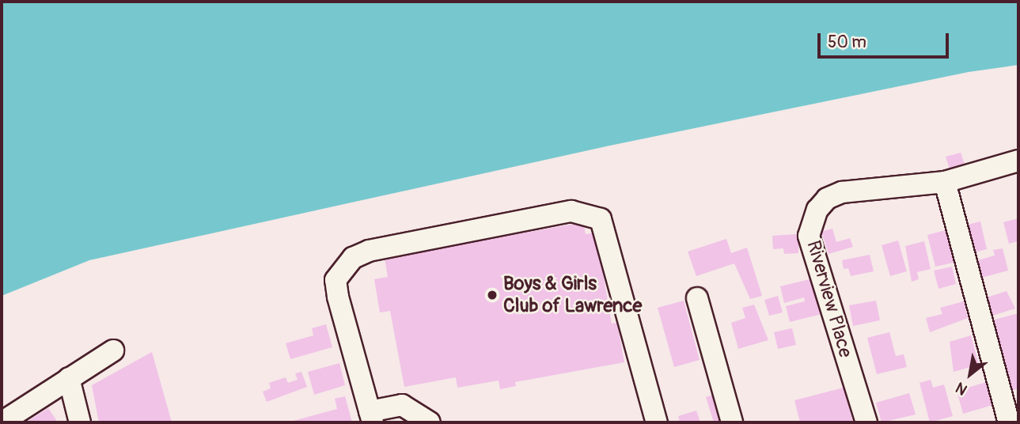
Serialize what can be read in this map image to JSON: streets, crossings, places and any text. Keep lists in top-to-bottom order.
{
  "streets": {
    "street": ["Riverview Place"]
  },
  "places": ["Boys & Girls Club of Lawrence"],
  "scale_bar": "50 m",
  "north": "bottom left"
}
